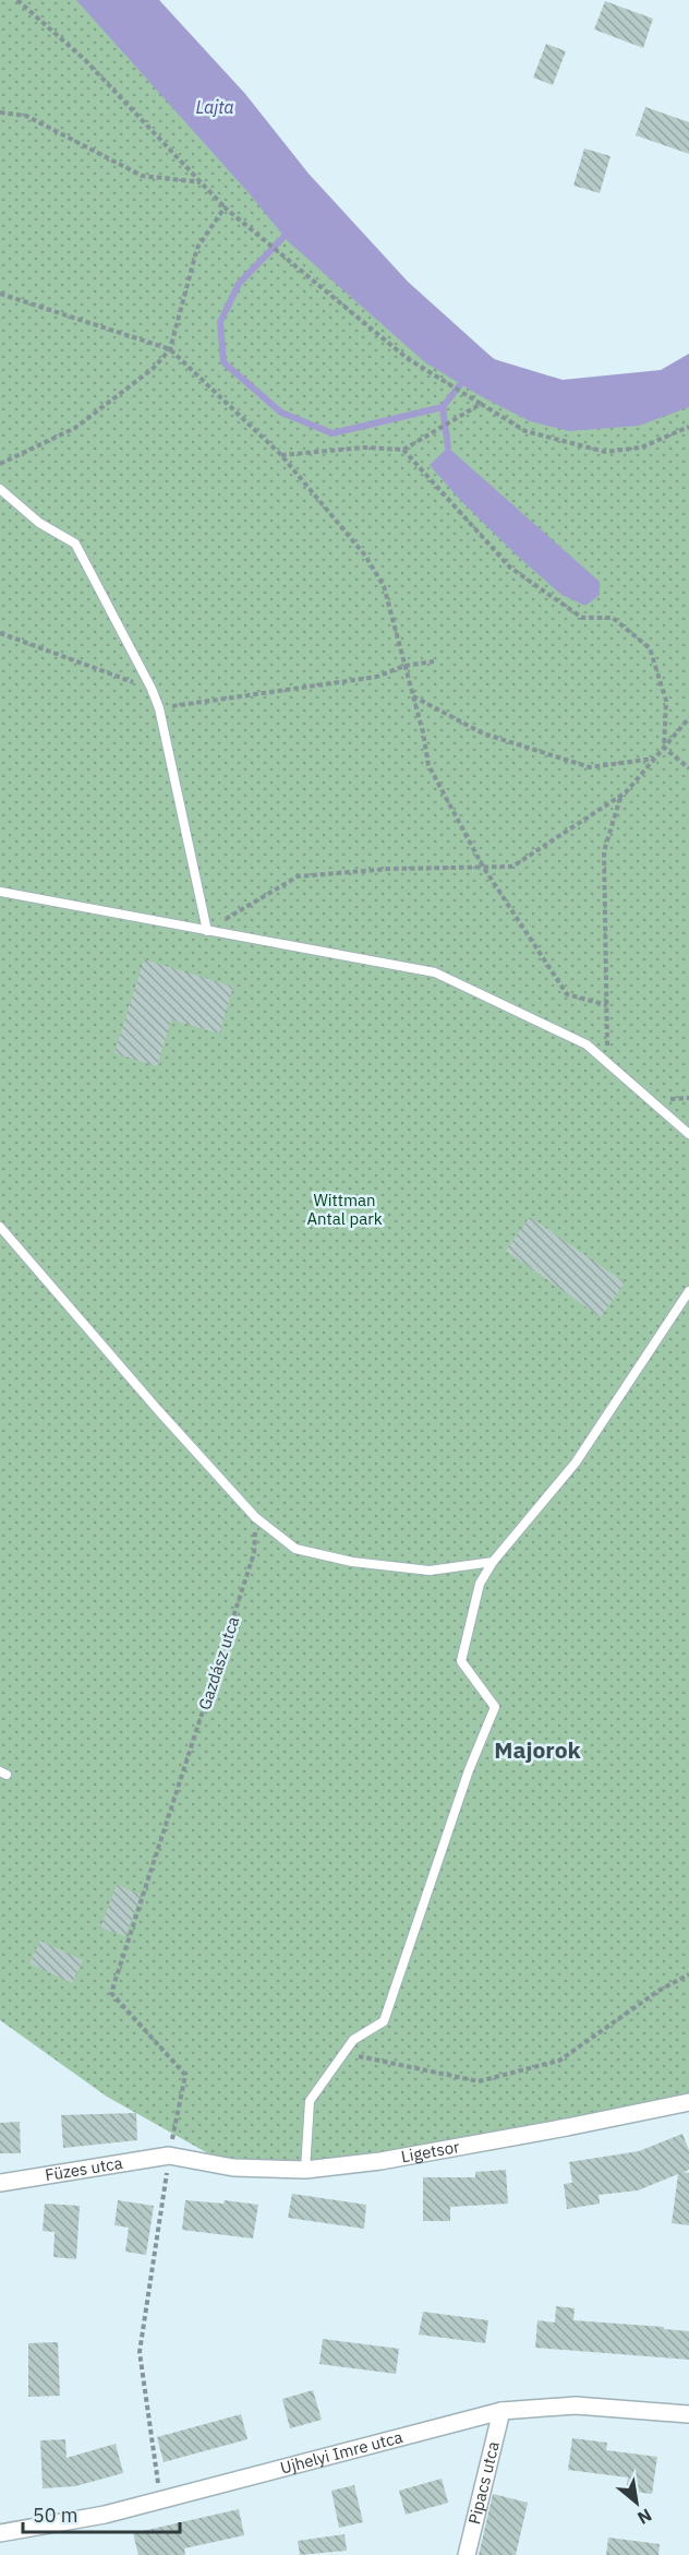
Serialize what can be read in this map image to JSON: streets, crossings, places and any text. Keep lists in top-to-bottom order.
{
  "streets": {
    "street": [
      "Ligetsor",
      "Füzes utca",
      "Ujhelyi Imre utca",
      "Pipacs utca"
    ],
    "path": ["Gazdász utca"]
  },
  "crossings": [
    ["Gazdász utca", "Ligetsor"],
    ["Gazdász utca", "Füzes utca"],
    ["Ligetsor", "Füzes utca"],
    ["Ujhelyi Imre utca", "Pipacs utca"]
  ],
  "districts": ["Majorok"],
  "water": ["Lajta"],
  "parks": ["Wittman Antal park"],
  "scale_bar": "50 m",
  "north": "bottom right"
}
